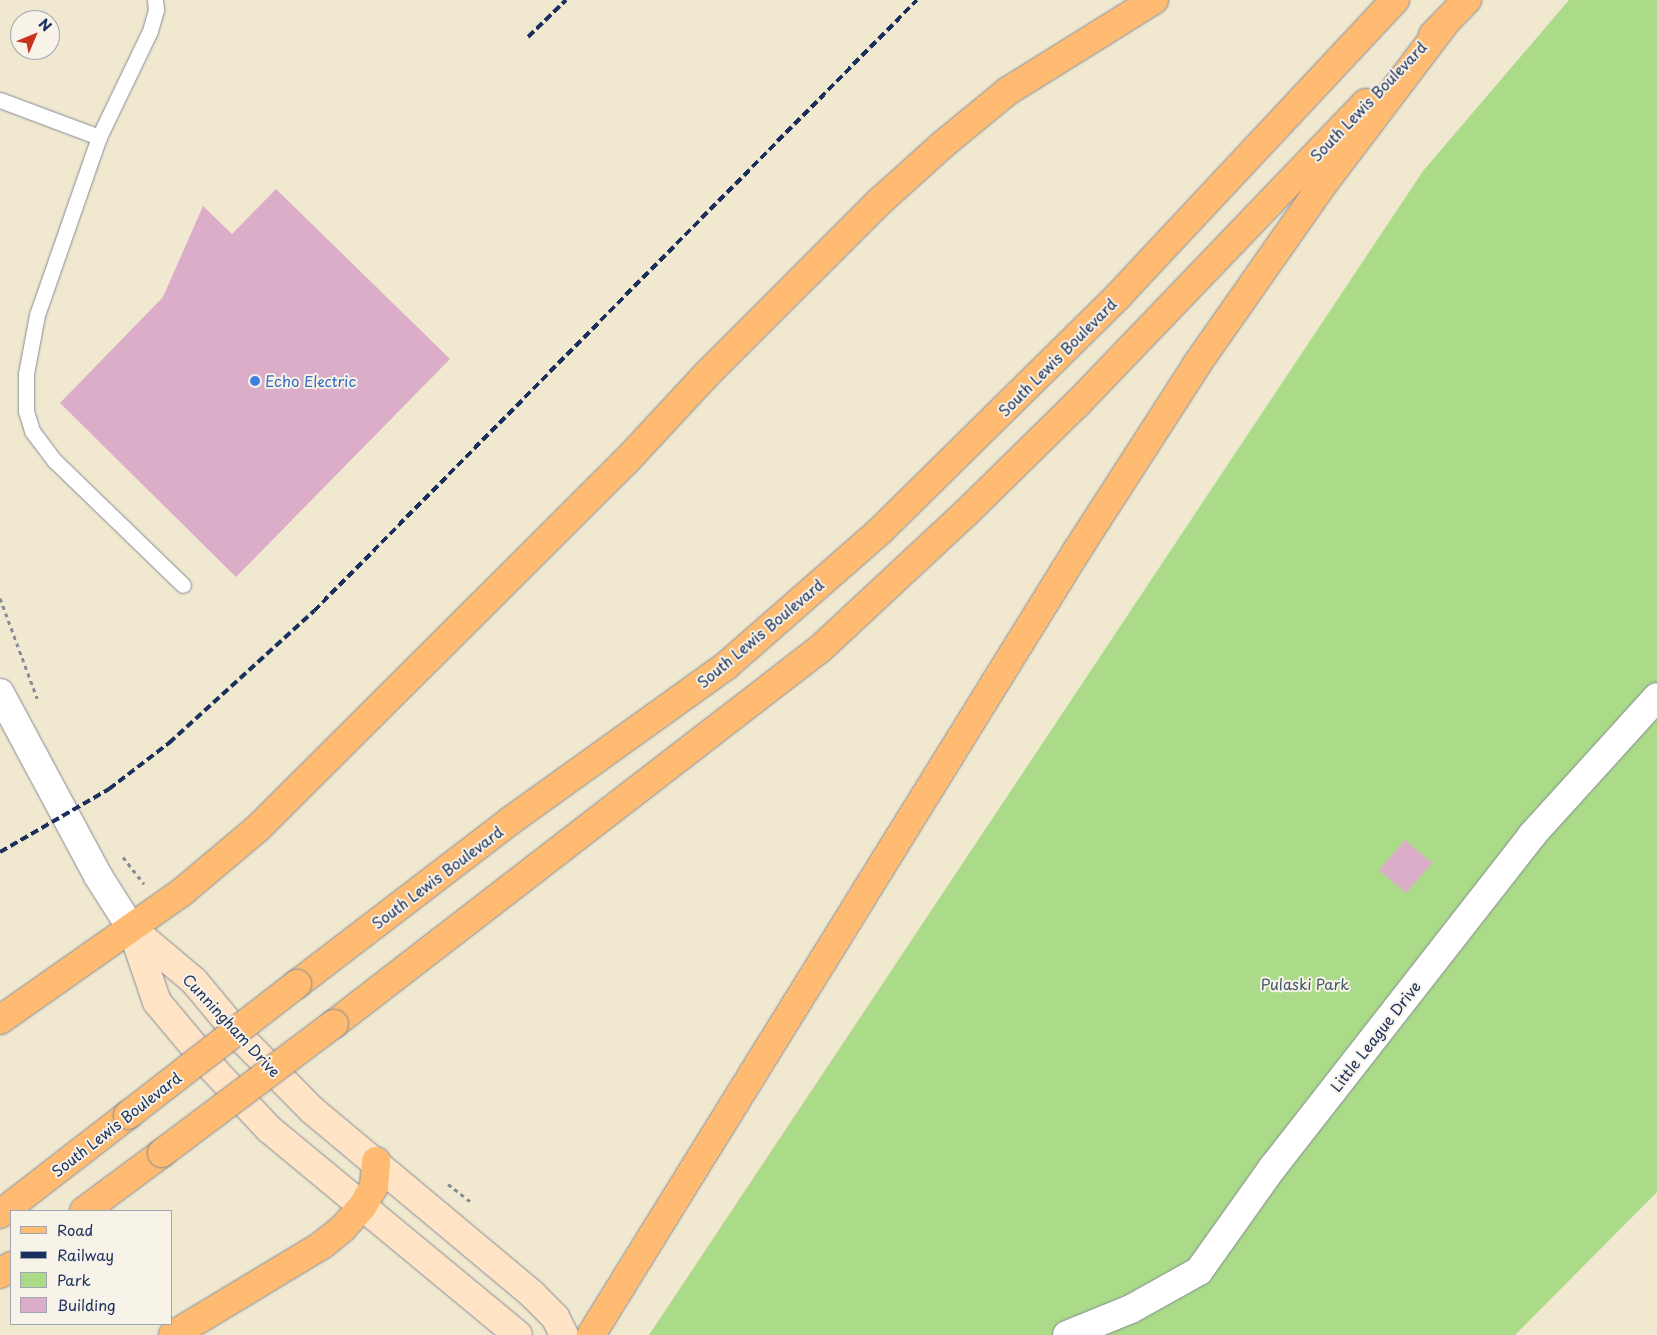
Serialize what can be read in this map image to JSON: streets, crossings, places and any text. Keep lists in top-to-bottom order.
{
  "streets": {
    "main road": ["South Lewis Boulevard", "Cunningham Drive"],
    "street": ["Little League Drive"]
  },
  "parks": ["Pulaski Park"],
  "places": ["Echo Electric"],
  "legend": [
    "Road",
    "Railway",
    "Park",
    "Building"
  ],
  "north": "top right"
}
